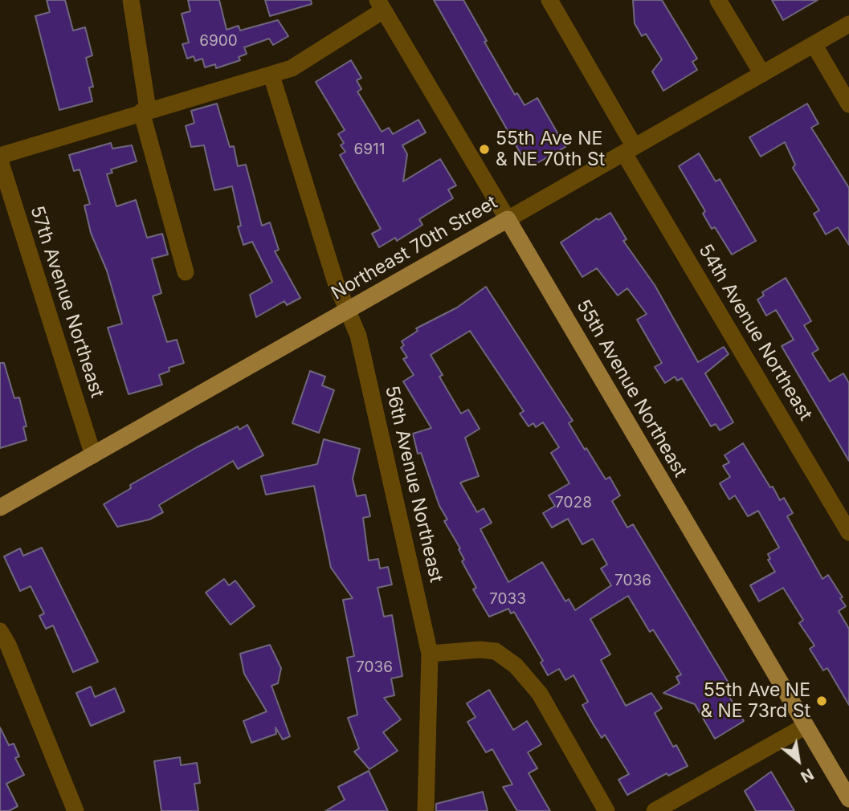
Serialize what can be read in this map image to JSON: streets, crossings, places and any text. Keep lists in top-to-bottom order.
{
  "streets": {
    "main road": ["Northeast 70th Street", "55th Avenue Northeast"],
    "street": ["57th Avenue Northeast", "54th Avenue Northeast", "56th Avenue Northeast"]
  },
  "crossings": [
    ["Northeast 70th Street", "57th Avenue Northeast"],
    ["Northeast 70th Street", "54th Avenue Northeast"],
    ["Northeast 70th Street", "55th Avenue Northeast"],
    ["Northeast 70th Street", "56th Avenue Northeast"]
  ],
  "places": ["55th Ave NE & NE 70th St", "55th Ave NE & NE 73rd St"],
  "house_numbers": [
    "6900",
    "6911",
    "7028",
    "7036",
    "7033",
    "7036"
  ],
  "north": "bottom right"
}
